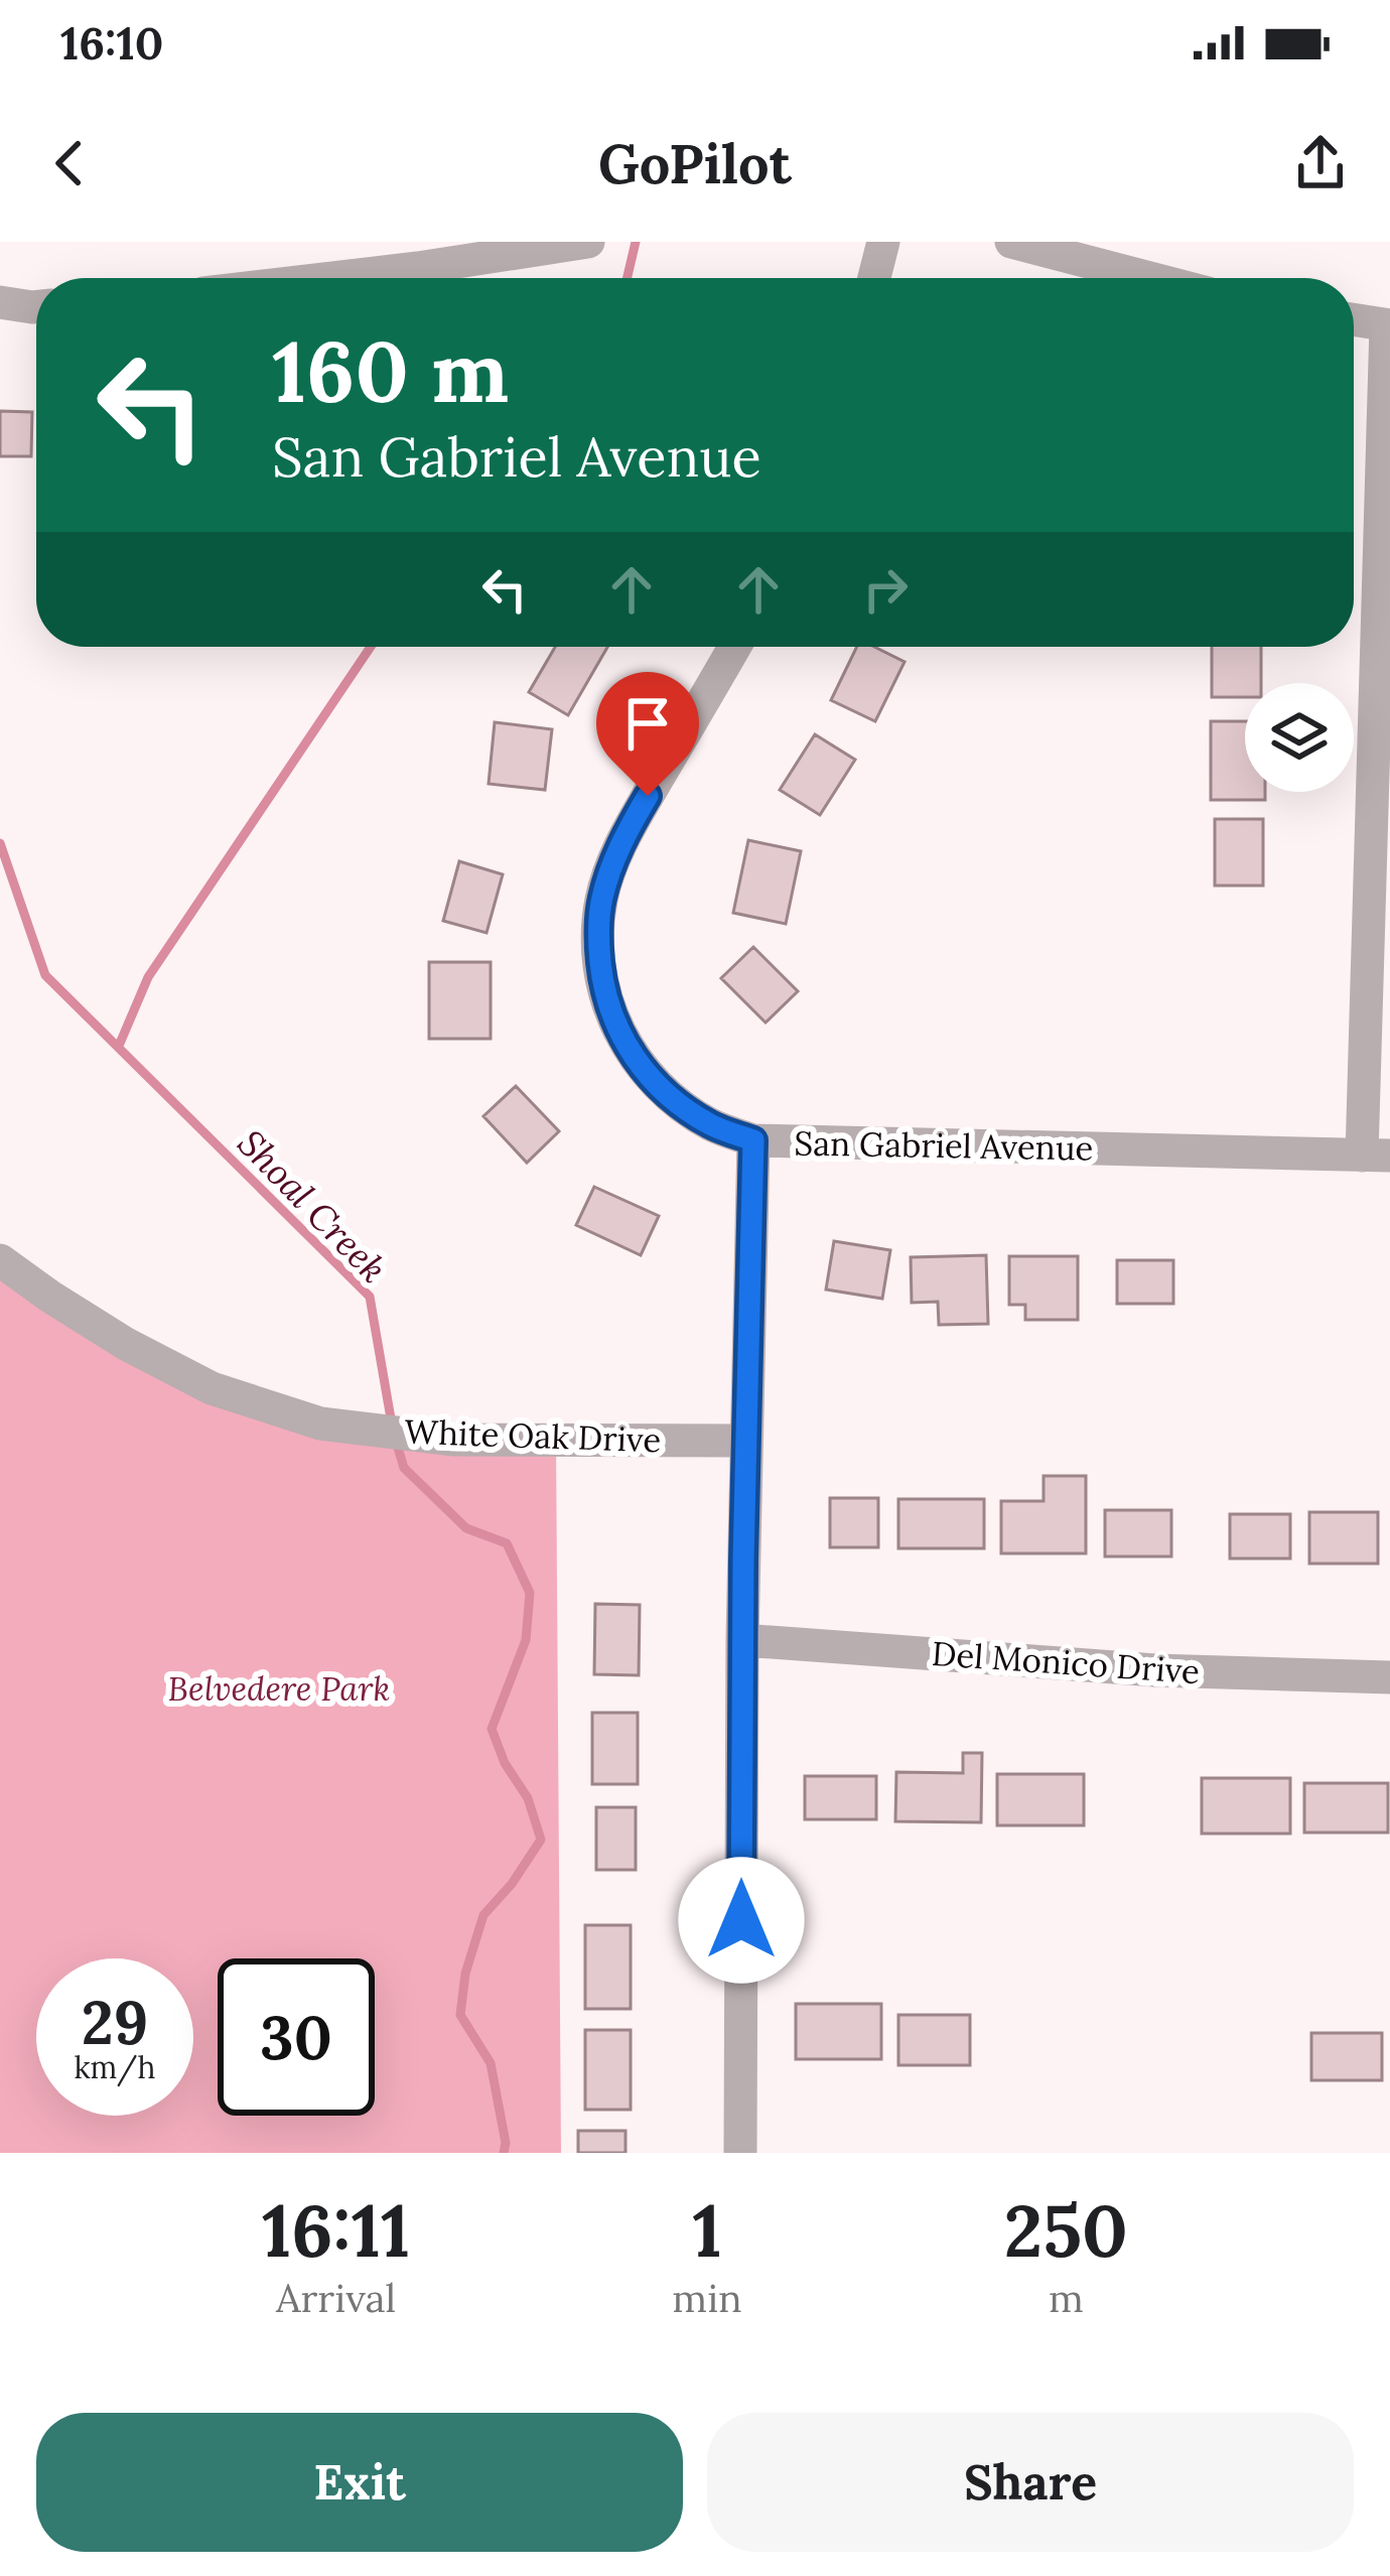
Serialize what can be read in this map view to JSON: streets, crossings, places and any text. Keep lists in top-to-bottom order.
{
  "streets": {
    "street": ["San Gabriel Avenue", "White Oak Drive", "Del Monico Drive"]
  },
  "water": ["Shoal Creek"],
  "parks": ["Belvedere Park"],
  "page": {
    "status": "16:10",
    "header": "GoPilot",
    "turn": ["160 m", "San Gabriel Avenue"],
    "speed": "29 km/h",
    "limit": "30",
    "eta": [
      "16:11",
      "Arrival",
      "1",
      "min",
      "250",
      "m"
    ],
    "buttons": ["Exit", "Share"]
  }
}
